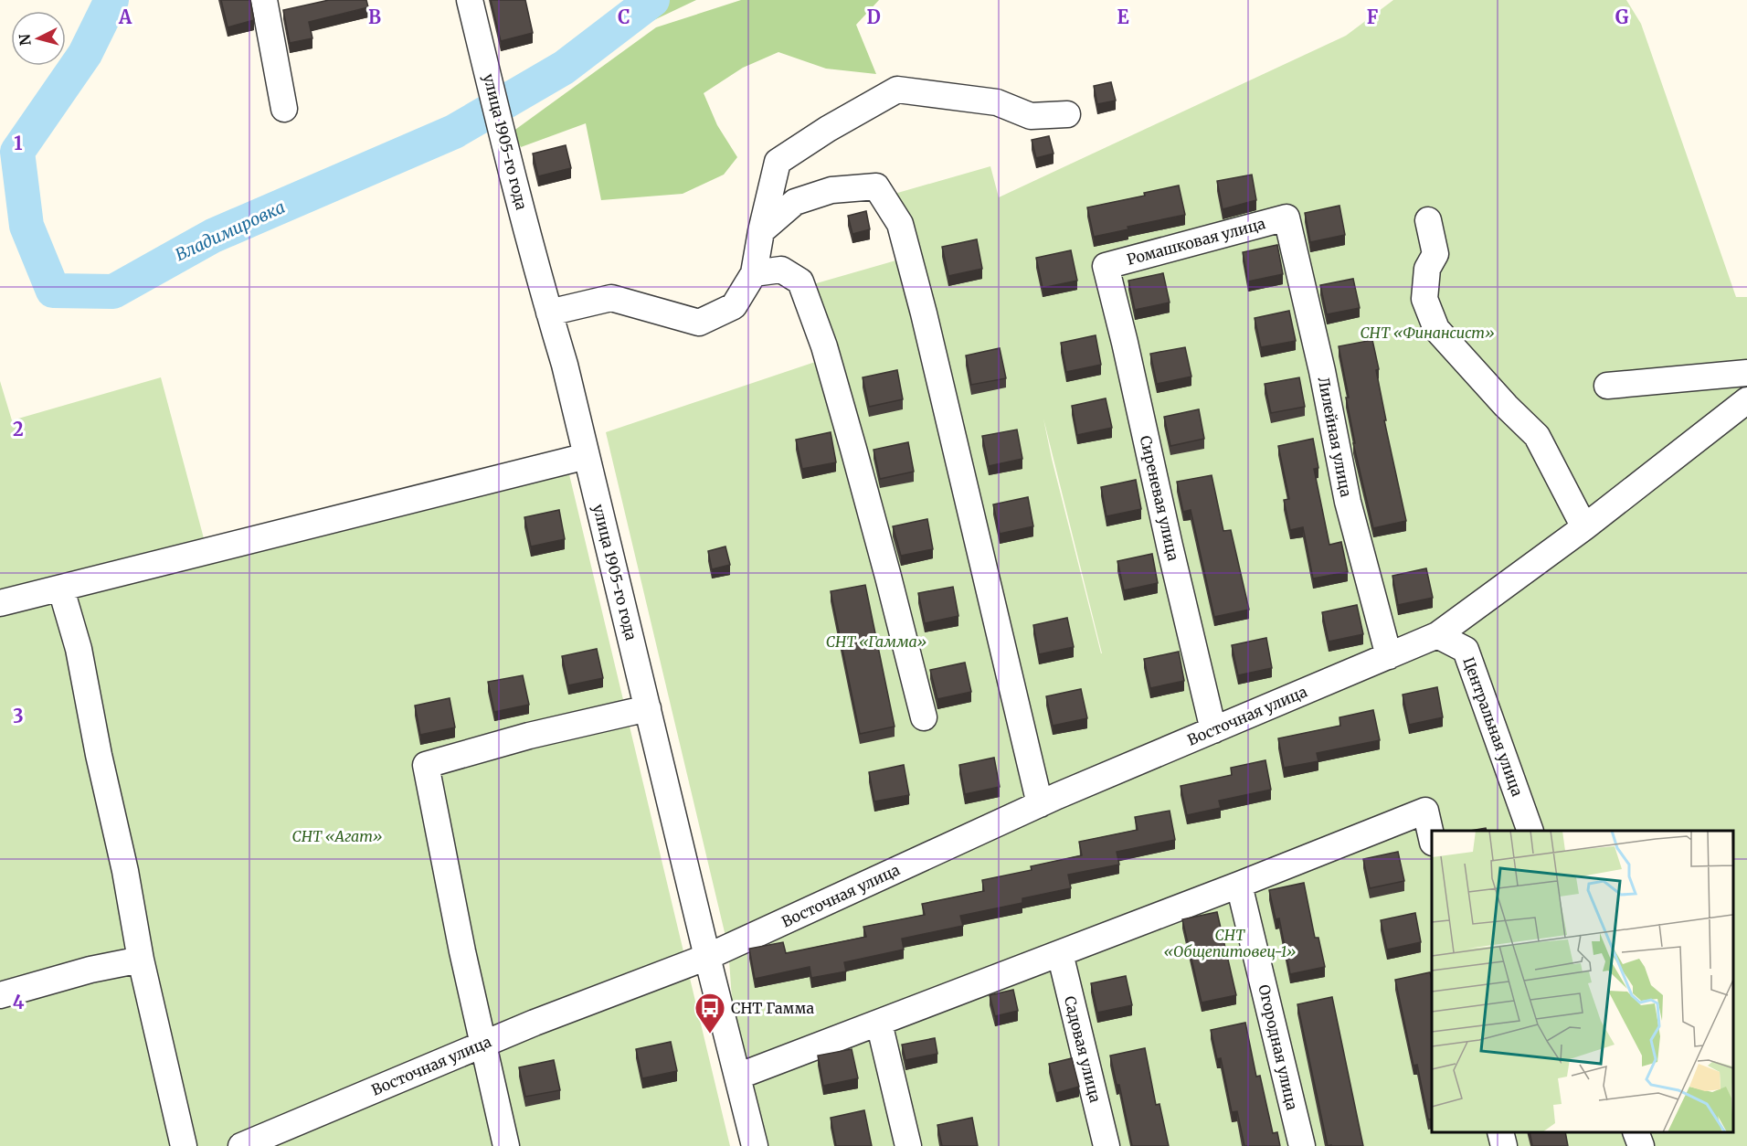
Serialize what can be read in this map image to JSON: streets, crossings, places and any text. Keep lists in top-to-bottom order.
{
  "streets": {
    "street": [
      "улица 1905-го года",
      "Ромашковая улица",
      "Лилейная улица",
      "Сиреневая улица",
      "Восточная улица",
      "Центральная улица",
      "Огородная улица",
      "Садовая улица"
    ]
  },
  "crossings": [
    ["улица 1905-го года", "Восточная улица"],
    ["Ромашковая улица", "Лилейная улица"],
    ["Ромашковая улица", "Сиреневая улица"],
    ["Лилейная улица", "Восточная улица"],
    ["Сиреневая улица", "Восточная улица"],
    ["Восточная улица", "Центральная улица"]
  ],
  "water": ["Владимировка"],
  "parks": [
    "СНТ «Финансист»",
    "СНТ «Гамма»",
    "СНТ «Агат»",
    "СНТ «Общепитовец-1»"
  ],
  "places": {
    "bus stop": ["СНТ Гамма"]
  },
  "north": "left",
  "grid": {
    "columns": [
      "A",
      "B",
      "C",
      "D",
      "E",
      "F",
      "G"
    ],
    "rows": [
      "1",
      "2",
      "3",
      "4"
    ]
  }
}
